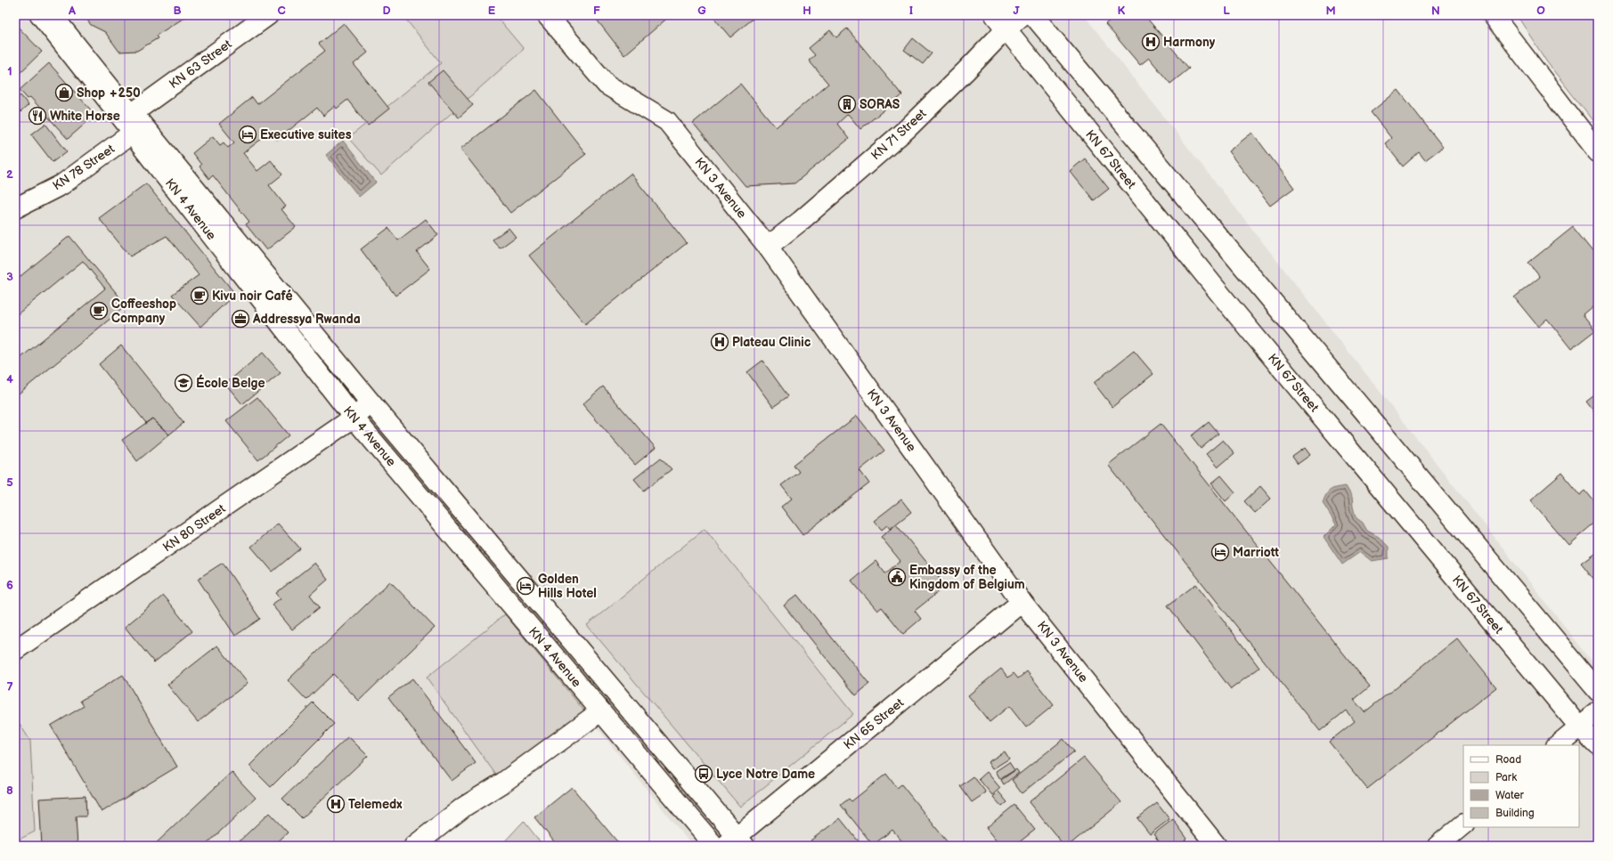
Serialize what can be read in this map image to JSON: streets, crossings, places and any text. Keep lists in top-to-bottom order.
{
  "streets": {
    "street": [
      "KN 63 Street",
      "KN 71 Street",
      "KN 67 Street",
      "KN 78 Street",
      "KN 3 Avenue",
      "KN 4 Avenue",
      "KN 80 Street",
      "KN 65 Street"
    ]
  },
  "crossings": [
    ["KN 63 Street", "KN 4 Avenue"],
    ["KN 71 Street", "KN 67 Street"],
    ["KN 71 Street", "KN 3 Avenue"],
    ["KN 78 Street", "KN 4 Avenue"],
    ["KN 3 Avenue", "KN 65 Street"],
    ["KN 4 Avenue", "KN 80 Street"],
    ["KN 4 Avenue", "KN 65 Street"]
  ],
  "places": {
    "hospital": ["Harmony", "Plateau Clinic", "Telemedx"],
    "shop": ["Shop +250"],
    "building": ["SORAS"],
    "restaurant": ["White Horse"],
    "hotel": ["Executive suites", "Marriott", "Golden Hills Hotel"],
    "cafe": ["Kivu noir Café", "Coffeeshop Company"],
    "office": ["Addressya Rwanda"],
    "school or university": ["École Belge"],
    "public building": ["Embassy of the Kingdom of Belgium"],
    "bus stop": ["Lyce Notre Dame"]
  },
  "legend": [
    "Road",
    "Park",
    "Water",
    "Building"
  ],
  "grid": {
    "columns": [
      "A",
      "B",
      "C",
      "D",
      "E",
      "F",
      "G",
      "H",
      "I",
      "J",
      "K",
      "L",
      "M",
      "N",
      "O"
    ],
    "rows": [
      "1",
      "2",
      "3",
      "4",
      "5",
      "6",
      "7",
      "8"
    ]
  }
}
